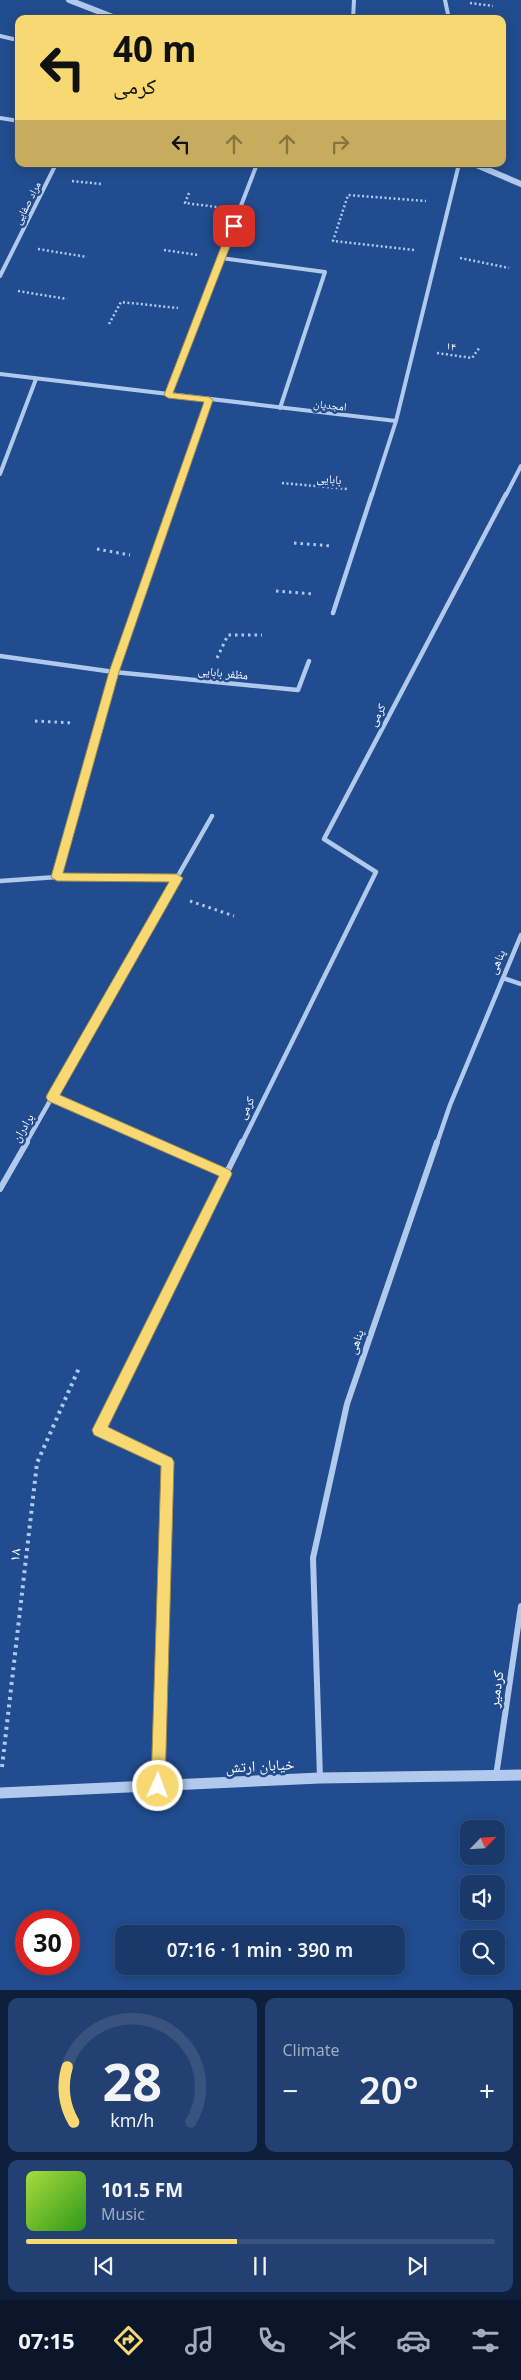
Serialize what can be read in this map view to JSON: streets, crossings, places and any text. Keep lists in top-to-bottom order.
{
  "streets": {
    "street": [
      "مراد صفایی",
      "امجدیان",
      "مظفر بابایی",
      "کرمی",
      "پناهی",
      "برادران",
      "کردمیر",
      "خیابان ارتش"
    ],
    "path": ["۱۴", "بابایی", "۱۸"]
  },
  "crossings": [
    ["کرمی", "خیابان ارتش"],
    ["پناهی", "خیابان ارتش"],
    ["کردمیر", "خیابان ارتش"]
  ],
  "north": "top right",
  "page": {
    "turn": ["40 m", "کرمی"],
    "limit": "30",
    "trip": "07:16 · 1 min · 390 m",
    "tile": "Climate",
    "heat": ["−", "20°", "+"],
    "song": ["101.5 FM", "Music"],
    "tabs": "07:15",
    "gauge": ["28", "km/h"]
  }
}
